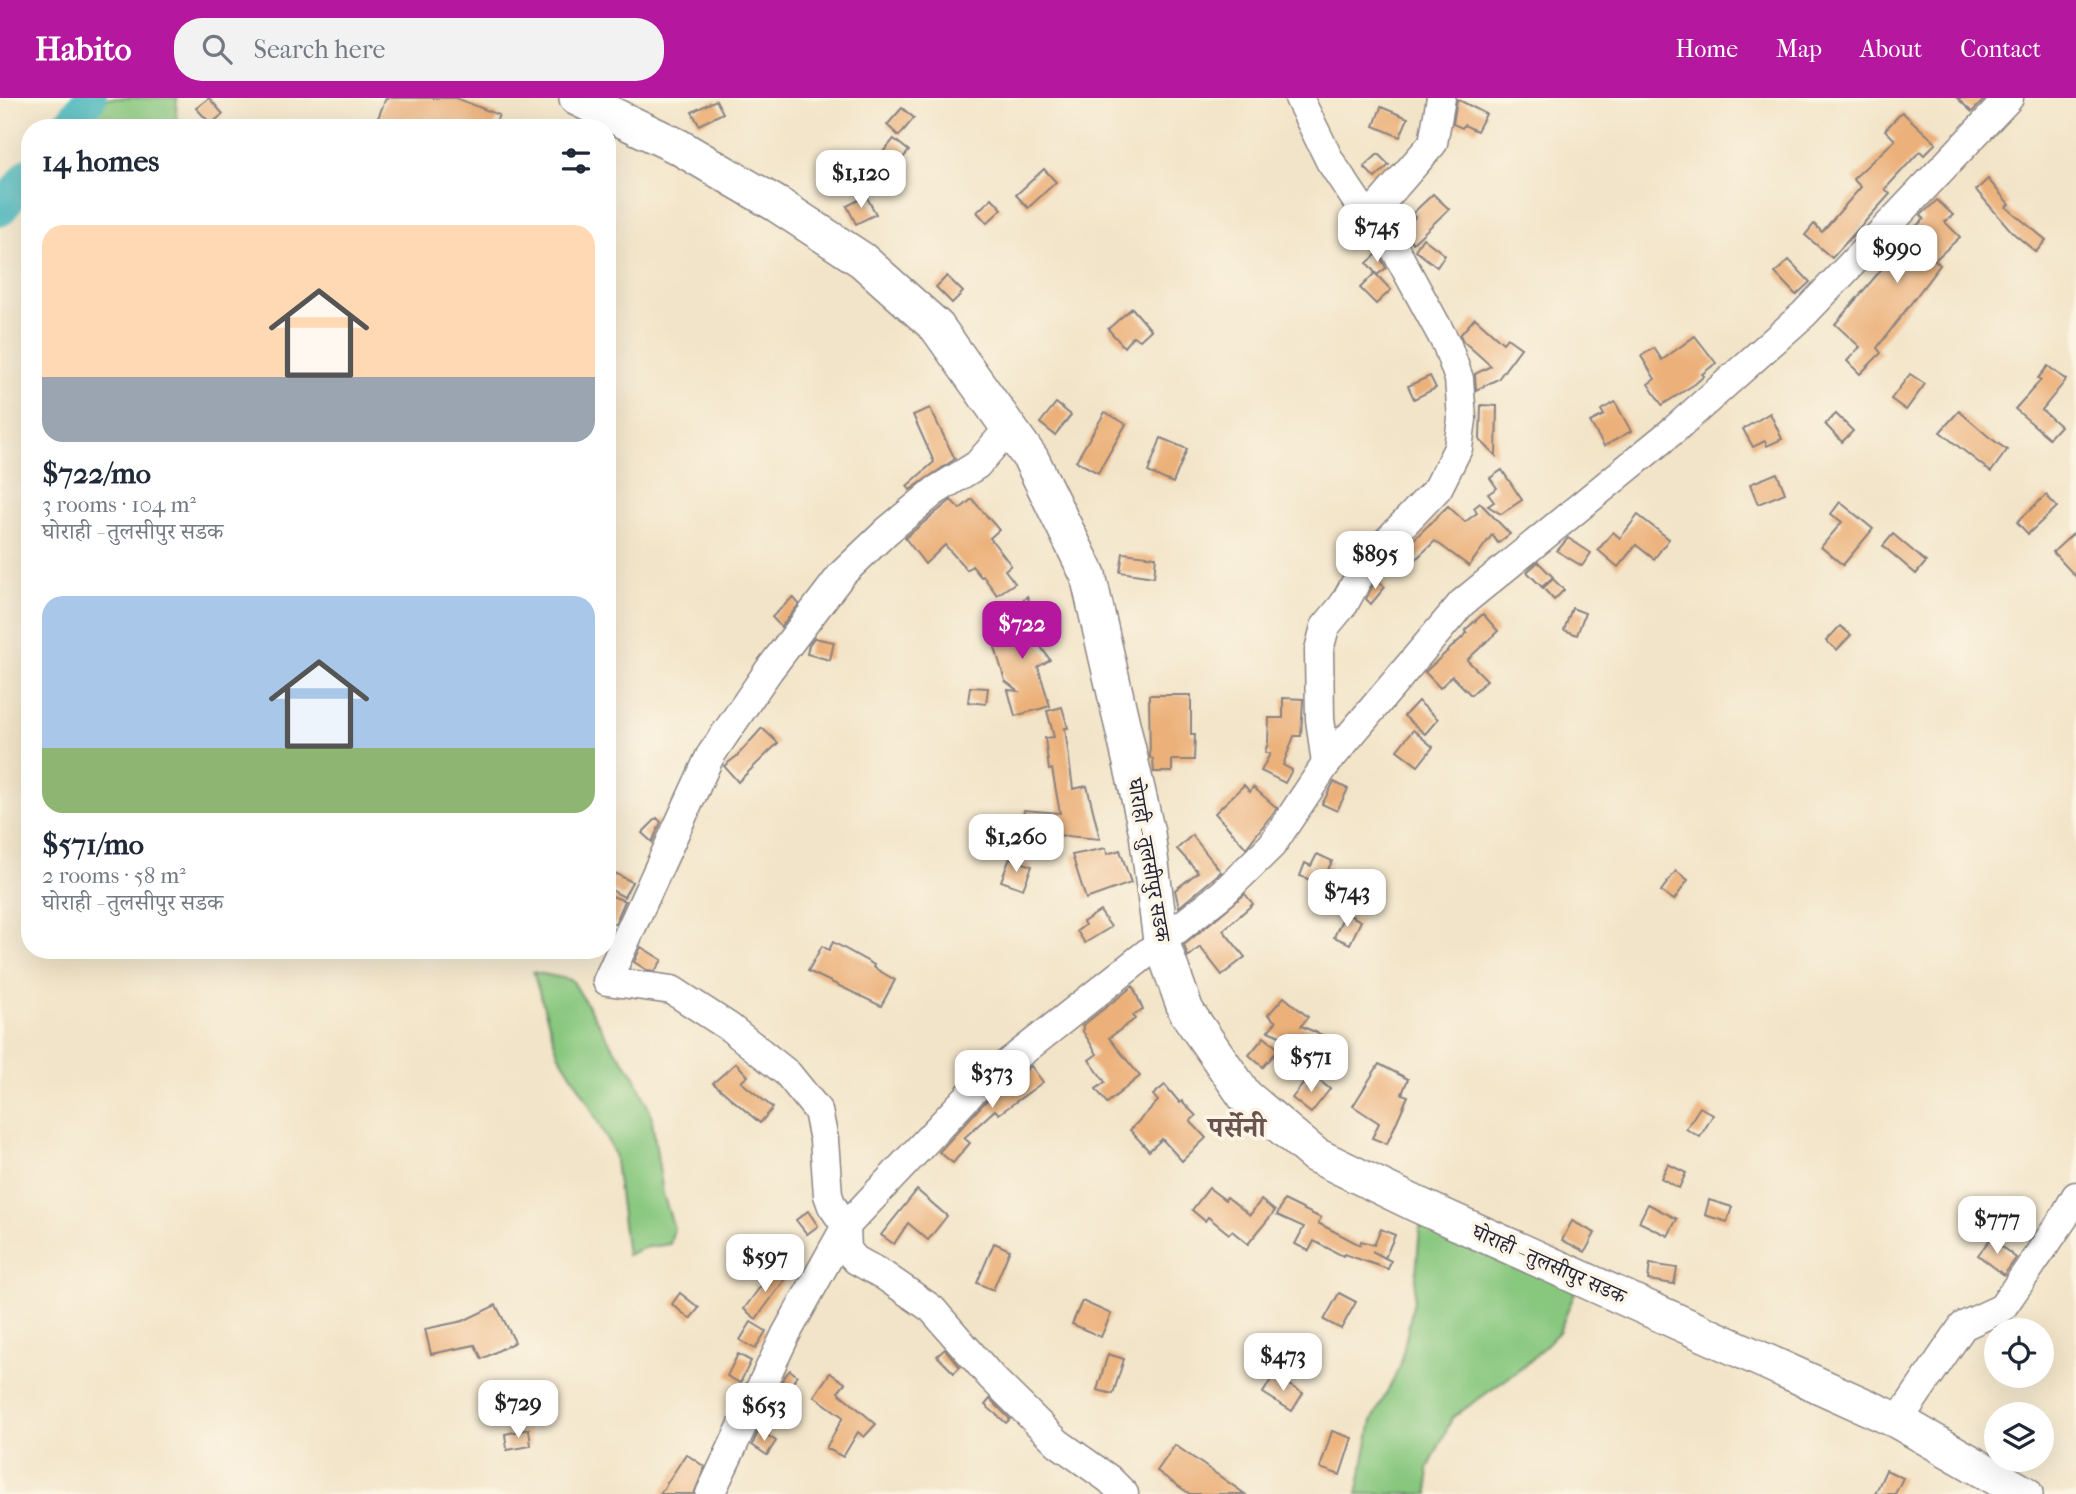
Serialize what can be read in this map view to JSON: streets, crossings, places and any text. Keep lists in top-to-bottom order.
{
  "streets": {
    "main road": ["घोराही - तुलसीपुर सडक"]
  },
  "districts": ["पर्सेनी"],
  "page": {
    "header": "Habito",
    "search": "Search here",
    "nav": [
      "Home",
      "Map",
      "About",
      "Contact"
    ],
    "heading": "14 homes",
    "price": [
      "$1,120",
      "$745",
      "$990",
      "$895",
      "$722",
      "$1,260",
      "$743",
      "$571",
      "$373",
      "$777",
      "$597",
      "$473",
      "$729",
      "$653"
    ],
    "list": [
      {
        "name": "$722/mo",
        "note": "3 rooms · 104 m² · घोराही - तुलसीपुर सडक"
      },
      {
        "name": "$571/mo",
        "note": "2 rooms · 58 m² · घोराही - तुलसीपुर सडक"
      }
    ]
  }
}
